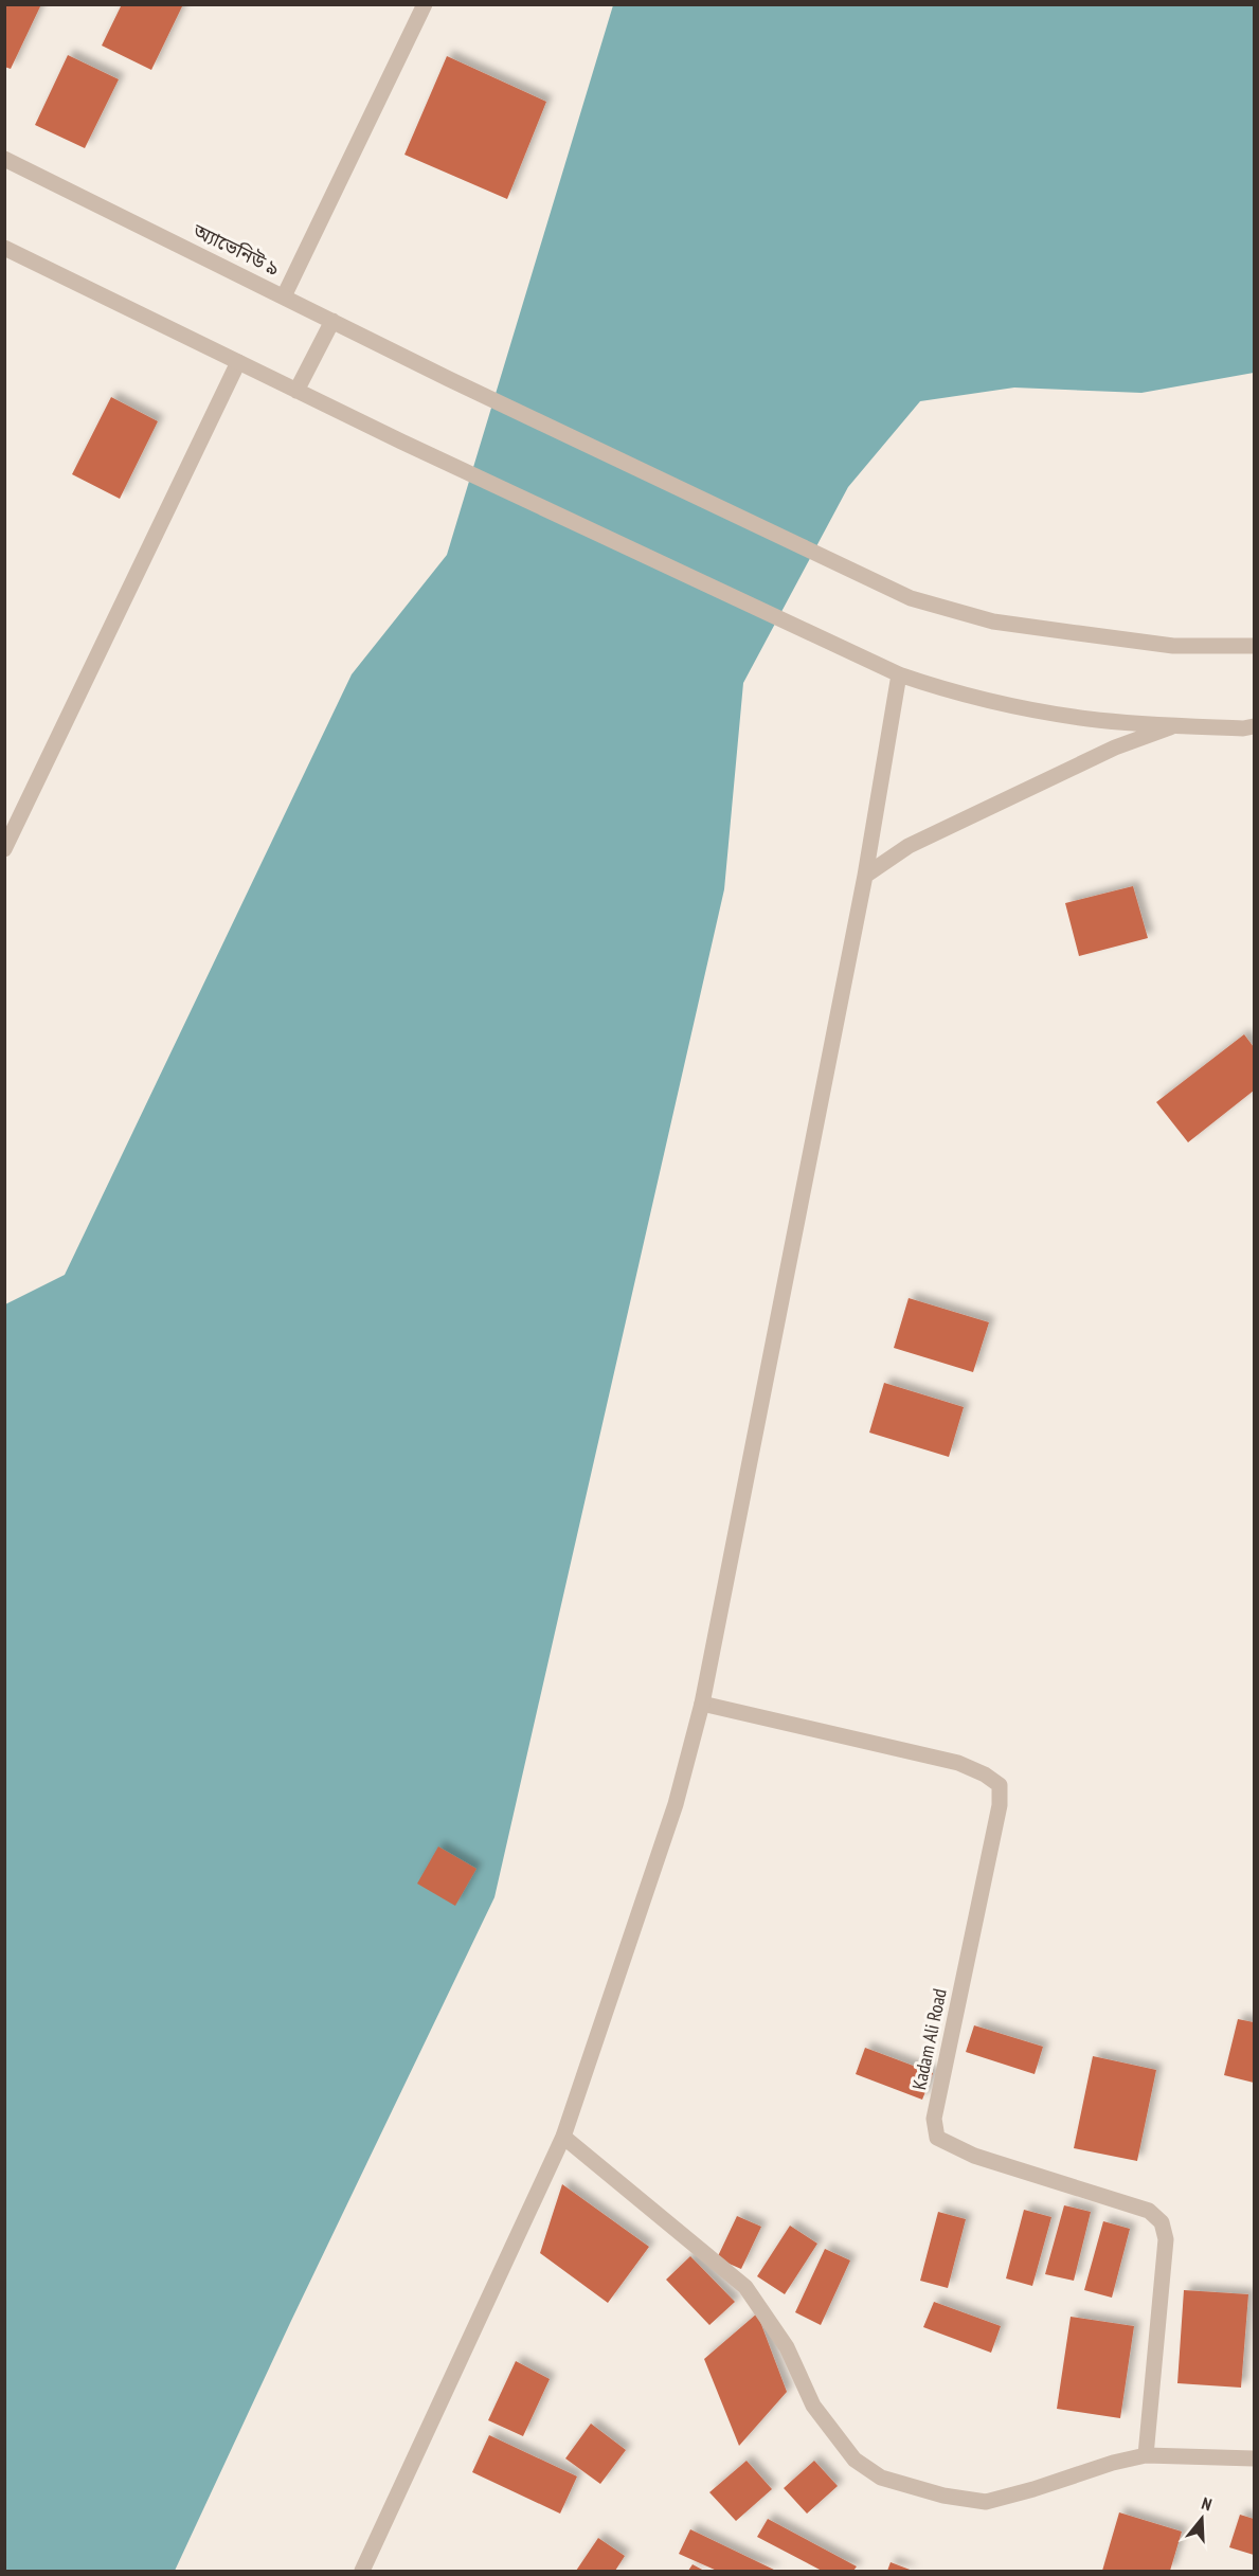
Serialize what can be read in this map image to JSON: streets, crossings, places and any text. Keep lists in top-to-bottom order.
{
  "streets": {
    "street": ["অ্যাভেনিউ ৯", "Kadam Ali Road"]
  },
  "north": "top"
}
